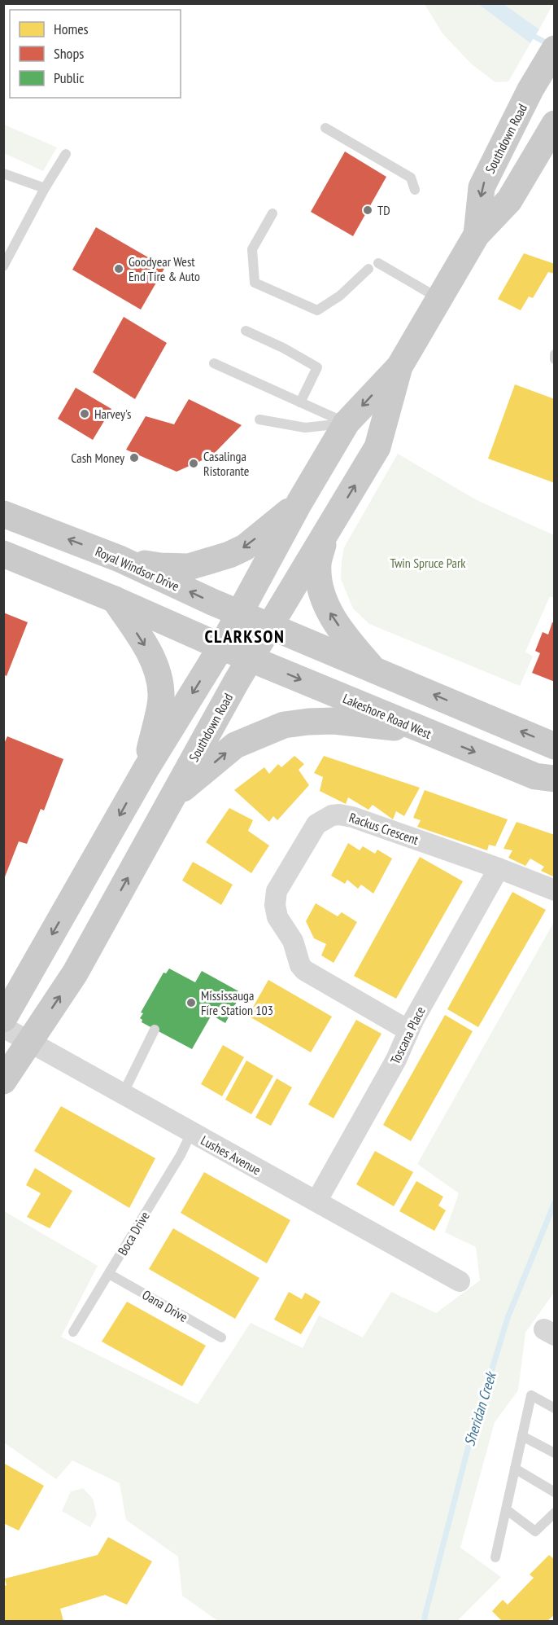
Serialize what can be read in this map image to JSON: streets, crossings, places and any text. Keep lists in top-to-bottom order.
{
  "streets": {
    "main road": ["Southdown Road", "Royal Windsor Drive", "Lakeshore Road West"],
    "street": ["Rackus Crescent", "Toscana Place", "Lushes Avenue"],
    "lane": ["Boca Drive", "Oana Drive"]
  },
  "crossings": [
    ["Southdown Road", "Royal Windsor Drive"],
    ["Southdown Road", "Lakeshore Road West"],
    ["Southdown Road", "Lushes Avenue"],
    ["Rackus Crescent", "Toscana Place"],
    ["Toscana Place", "Lushes Avenue"],
    ["Lushes Avenue", "Boca Drive"],
    ["Boca Drive", "Oana Drive"]
  ],
  "districts": ["CLARKSON"],
  "water": ["Sheridan Creek"],
  "parks": ["Twin Spruce Park"],
  "places": [
    "TD",
    "Goodyear West End Tire & Auto",
    "Harvey's",
    "Cash Money",
    "Casalinga Ristorante",
    "Mississauga Fire Station 103"
  ],
  "legend": ["Homes", "Shops", "Public"]
}
